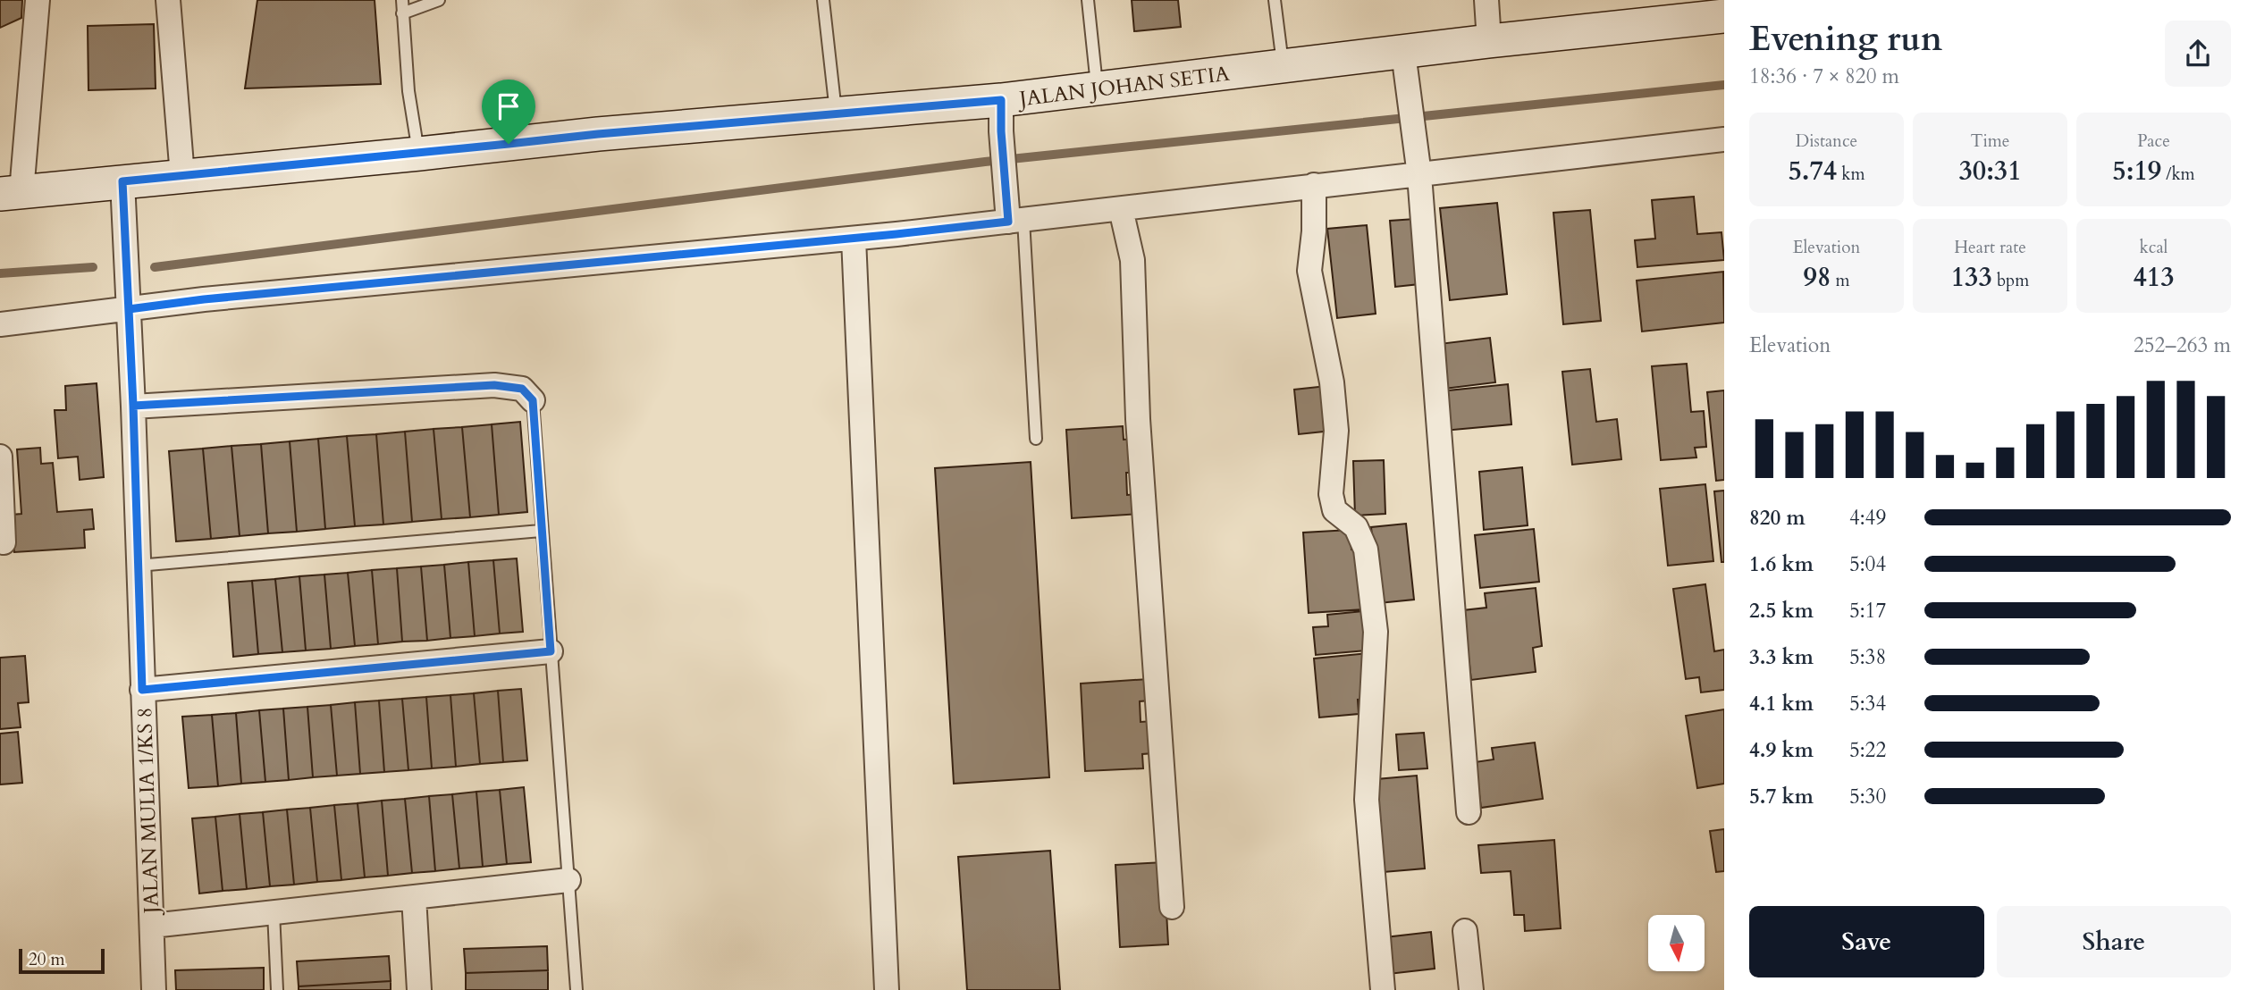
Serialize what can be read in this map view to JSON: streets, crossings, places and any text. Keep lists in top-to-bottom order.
{
  "streets": {
    "main road": ["JALAN JOHAN SETIA"],
    "street": ["JALAN MULIA 1/KS 8"]
  },
  "crossings": [
    ["JALAN JOHAN SETIA", "JALAN MULIA 1/KS 8"]
  ],
  "scale_bar": "20 m",
  "north": "bottom",
  "page": {
    "heading": ["Evening run", "18:36 · 7 × 820 m"],
    "stats": [
      ["Distance", "5.74 km"],
      ["Time", "30:31"],
      ["Pace", "5:19 /km"],
      ["Elevation", "98 m"],
      ["Heart rate", "133 bpm"],
      ["kcal", "413"]
    ],
    "chart": ["Elevation", "252–263 m"],
    "list": [
      {
        "name": "820 m",
        "note": "4:49"
      },
      {
        "name": "1.6 km",
        "note": "5:04"
      },
      {
        "name": "2.5 km",
        "note": "5:17"
      },
      {
        "name": "3.3 km",
        "note": "5:38"
      },
      {
        "name": "4.1 km",
        "note": "5:34"
      },
      {
        "name": "4.9 km",
        "note": "5:22"
      },
      {
        "name": "5.7 km",
        "note": "5:30"
      }
    ],
    "buttons": ["Save", "Share"],
    "scale": "20 m"
  }
}
